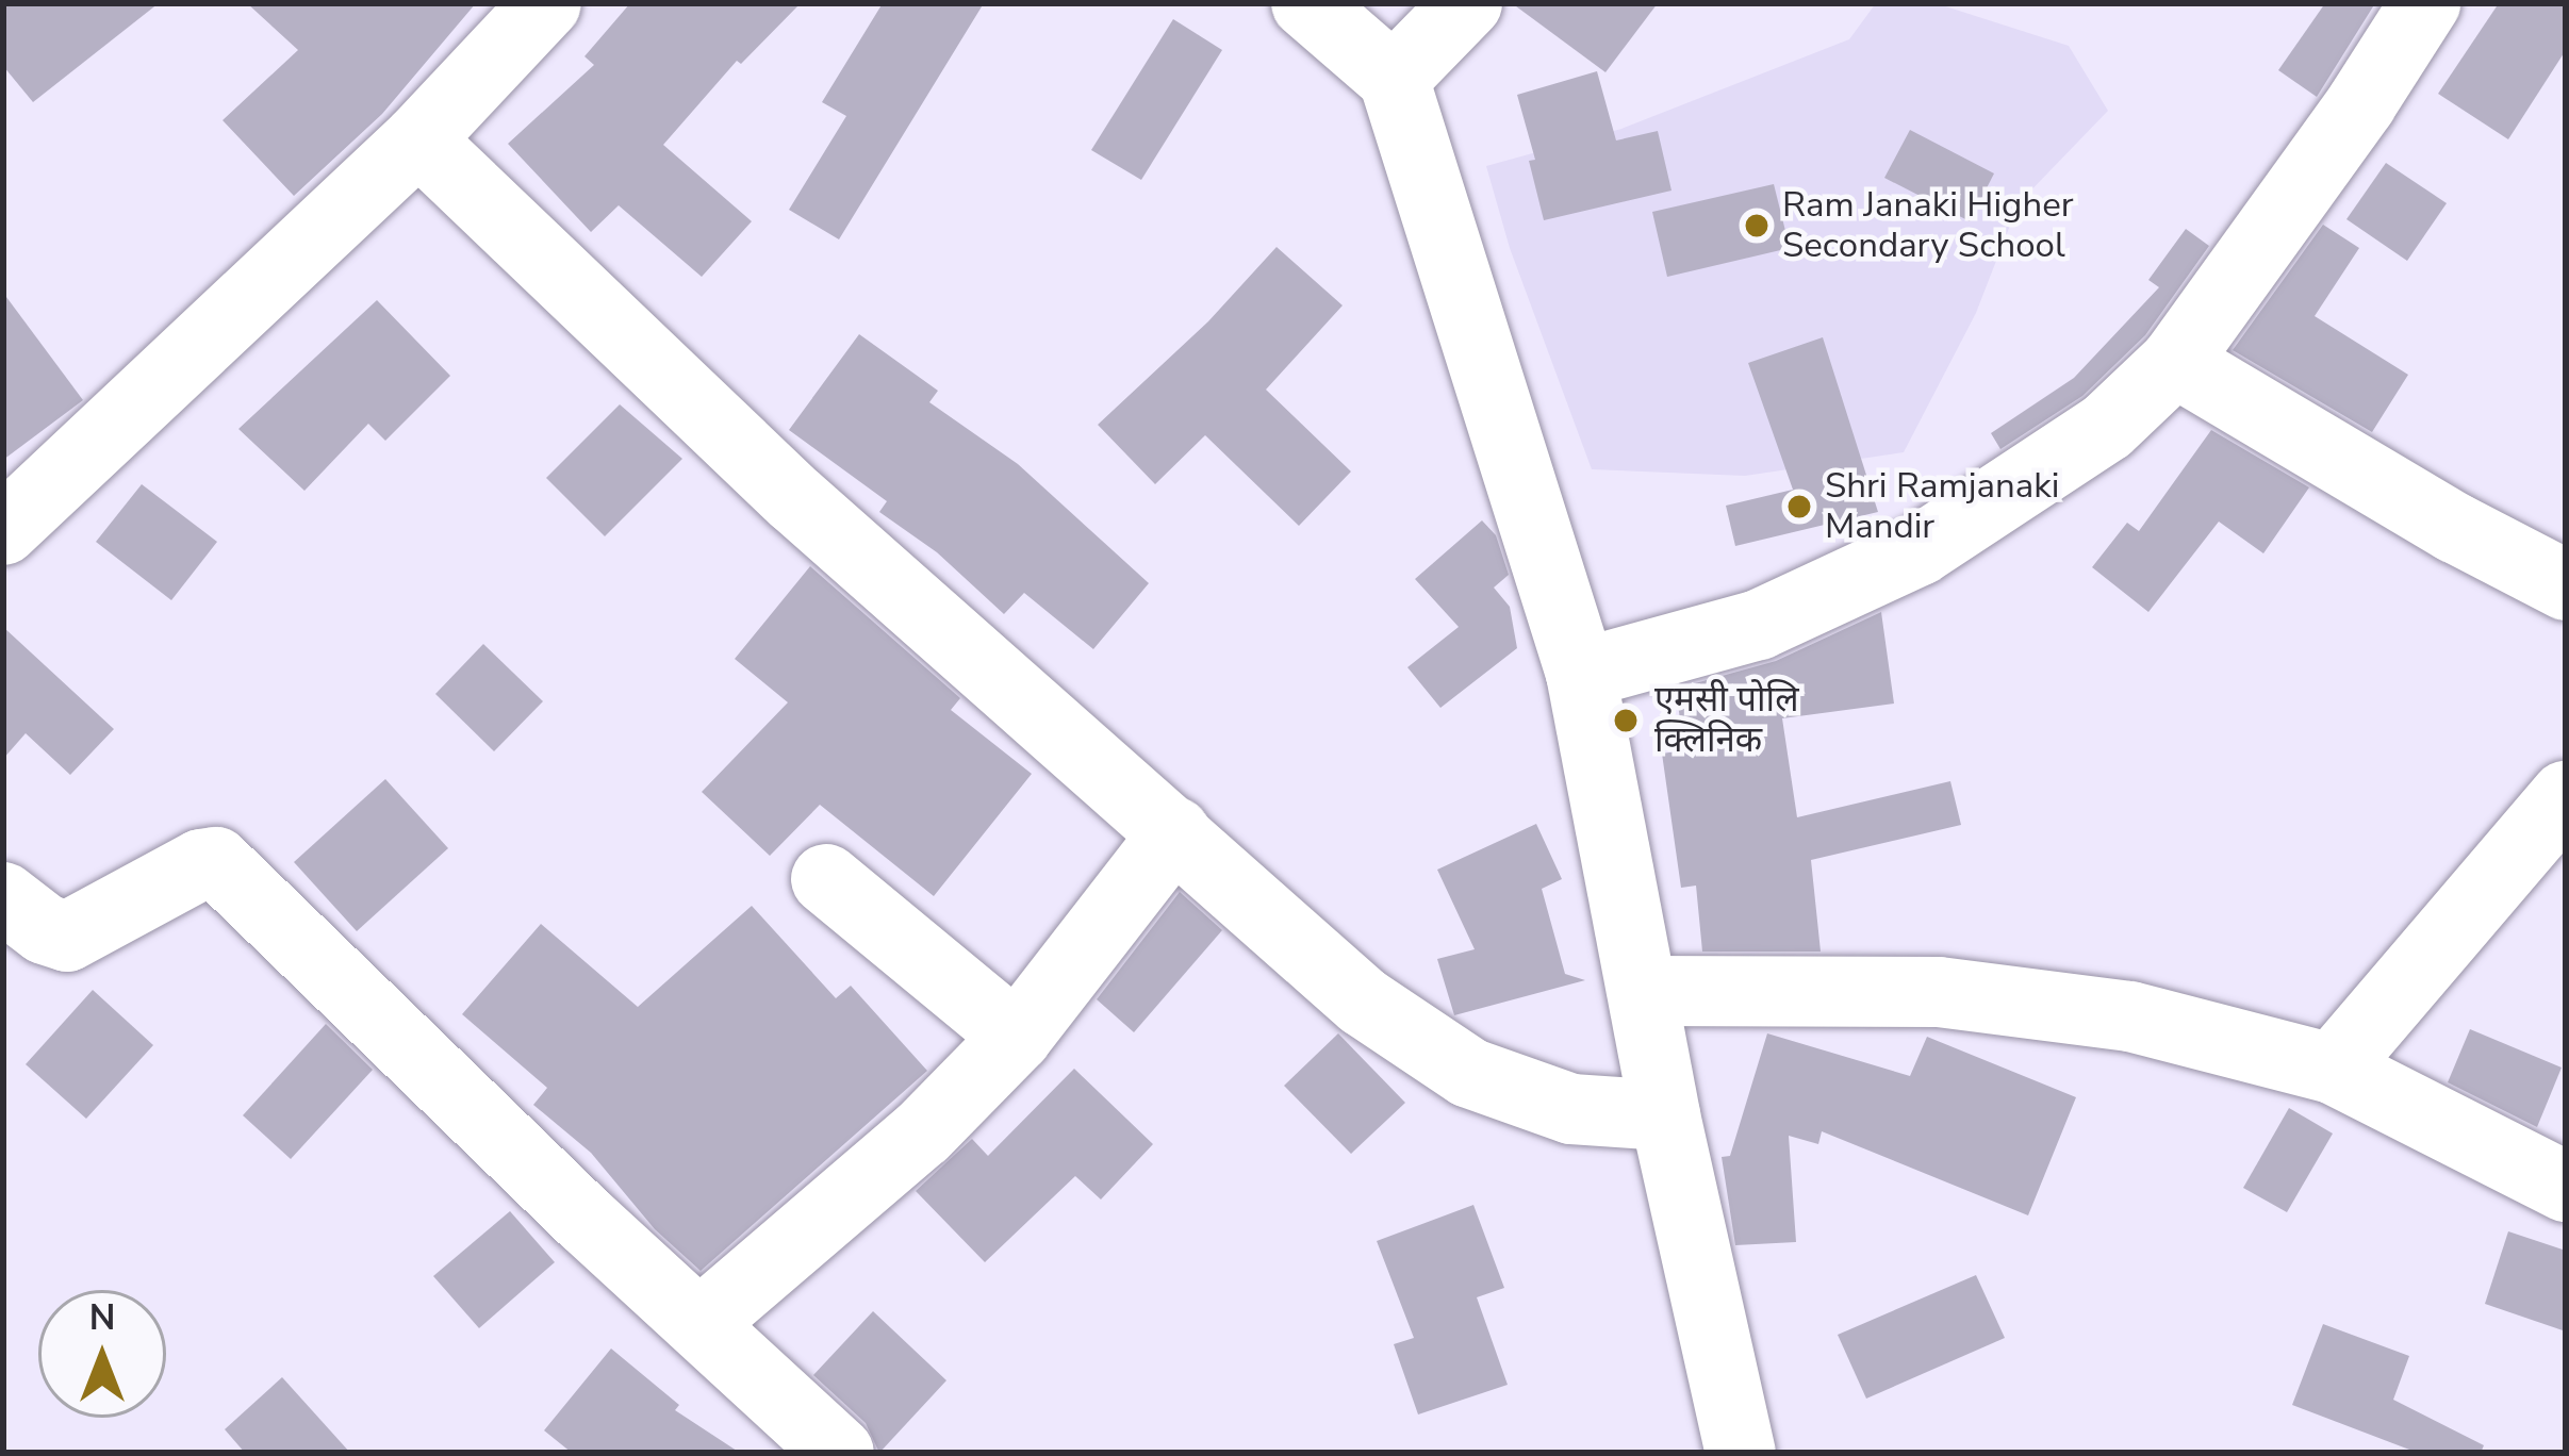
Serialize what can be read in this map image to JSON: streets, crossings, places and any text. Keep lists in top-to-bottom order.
{
  "places": ["Ram Janaki Higher Secondary School", "Shri Ramjanaki Mandir", "एमसी पोलि क्लिनिक"],
  "north": "top"
}
